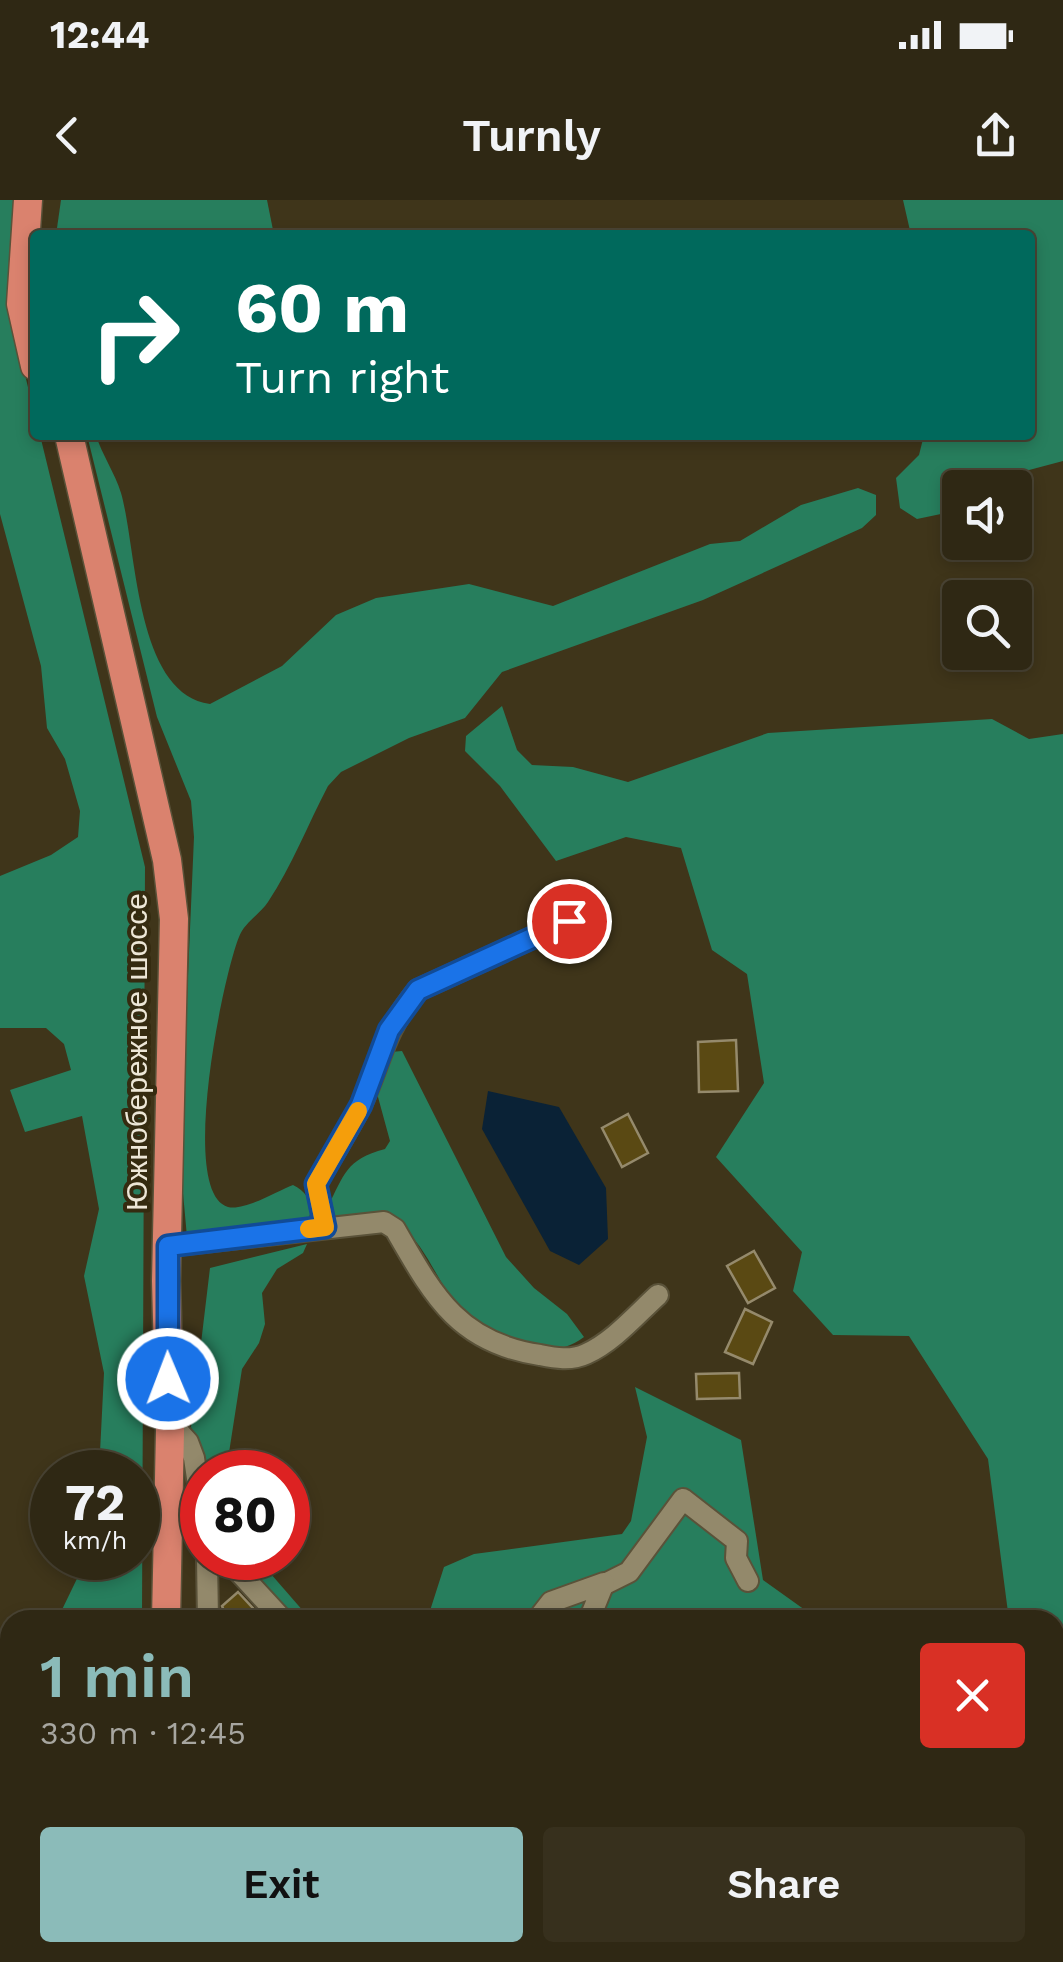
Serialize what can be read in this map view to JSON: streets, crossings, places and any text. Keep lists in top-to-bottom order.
{
  "streets": {
    "highway": ["Южнобережное шоссе"]
  },
  "page": {
    "status": "12:44",
    "header": "Turnly",
    "turn": ["60 m", "Turn right"],
    "speed": "72 km/h",
    "limit": "80",
    "heading": ["1 min", "330 m · 12:45"],
    "buttons": ["Exit", "Share"]
  }
}
